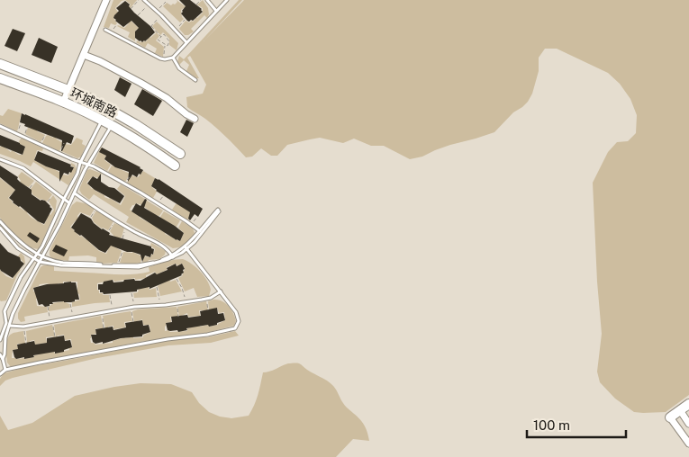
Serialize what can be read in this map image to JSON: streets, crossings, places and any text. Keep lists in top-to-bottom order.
{
  "streets": {
    "main road": ["环城南路"]
  },
  "scale_bar": "100 m"
}
